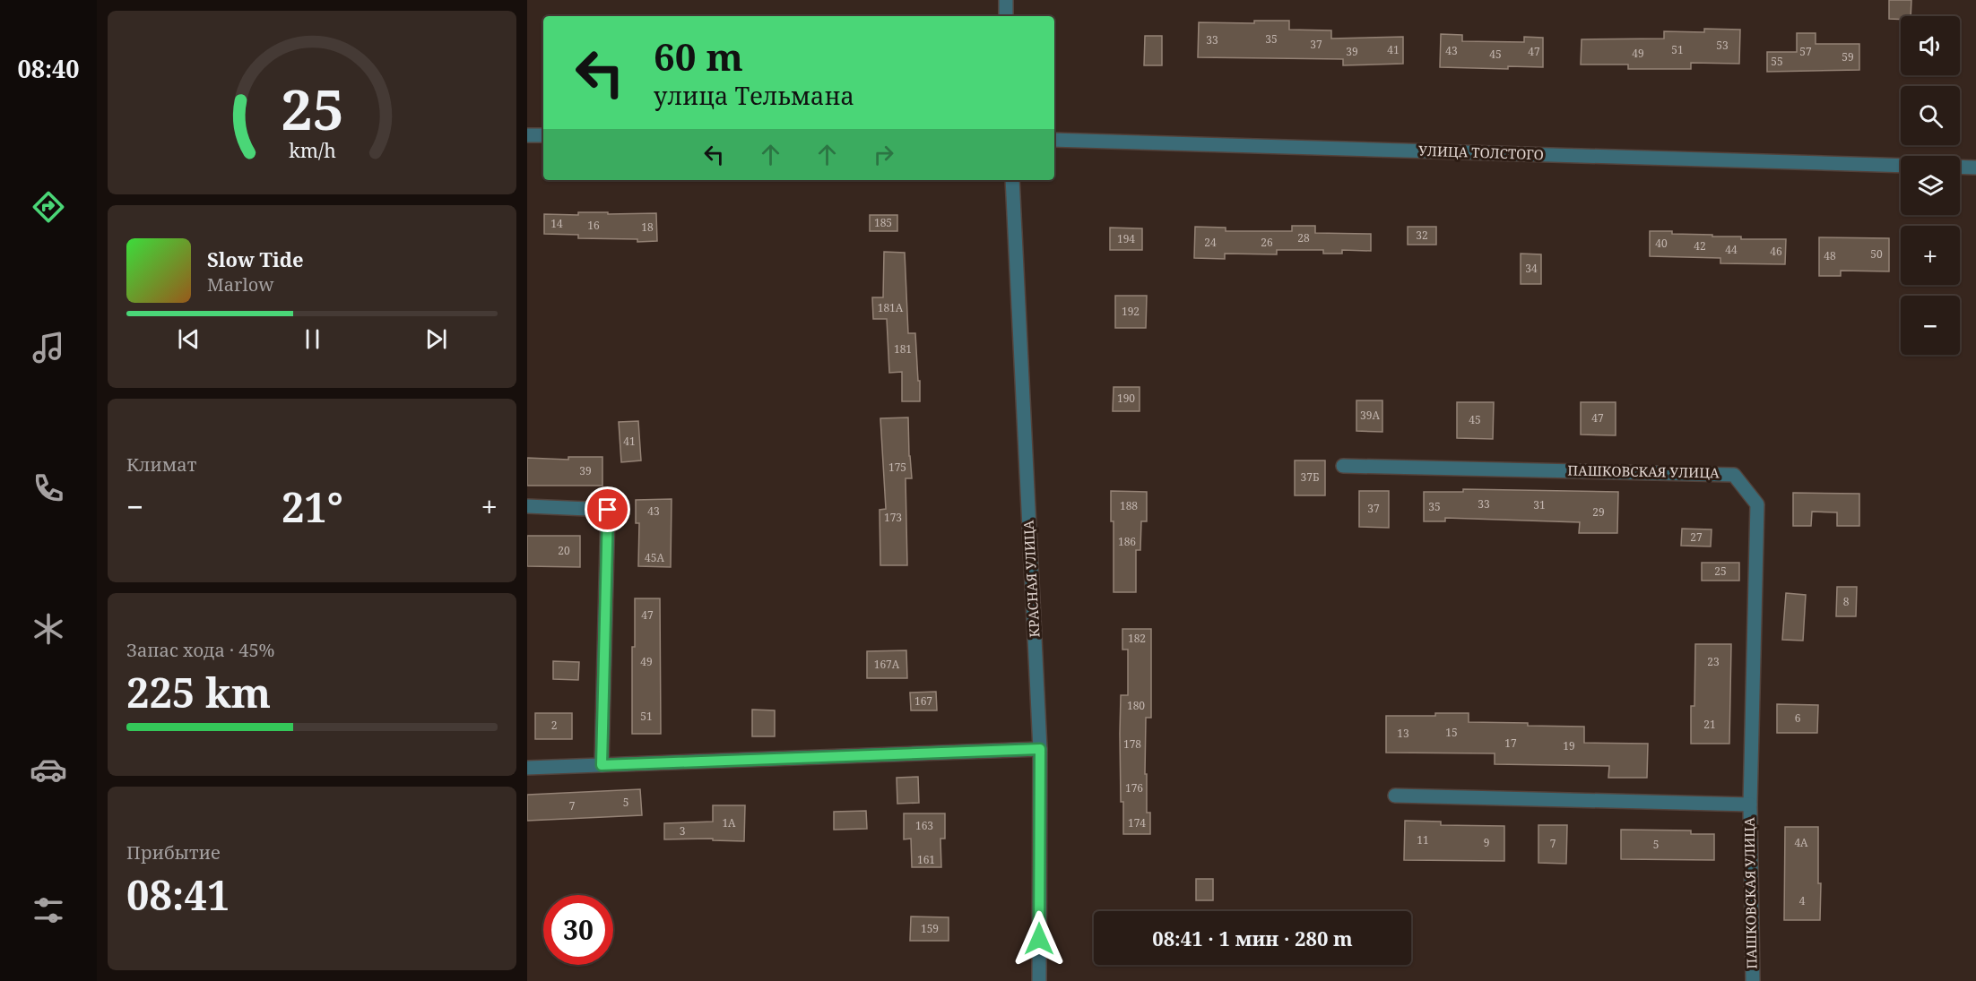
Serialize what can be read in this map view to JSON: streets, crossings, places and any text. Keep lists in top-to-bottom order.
{
  "streets": {
    "street": ["УЛИЦА ТОЛСТОГО", "ПАШКОВСКАЯ УЛИЦА", "КРАСНАЯ УЛИЦА"]
  },
  "house_numbers": [
    "35",
    "33",
    "37",
    "53",
    "41",
    "51",
    "43",
    "39",
    "47",
    "57",
    "49",
    "45",
    "59",
    "55",
    "185",
    "14",
    "16",
    "18",
    "32",
    "28",
    "194",
    "24",
    "26",
    "40",
    "42",
    "44",
    "46",
    "50",
    "48",
    "34",
    "181А",
    "192",
    "181",
    "190",
    "39А",
    "47",
    "45",
    "41",
    "175",
    "39",
    "37Б",
    "33",
    "31",
    "188",
    "35",
    "37",
    "43",
    "29",
    "173",
    "27",
    "186",
    "20",
    "45А",
    "25",
    "8",
    "47",
    "182",
    "49",
    "23",
    "167А",
    "167",
    "180",
    "51",
    "6",
    "21",
    "2",
    "15",
    "13",
    "17",
    "178",
    "19",
    "176",
    "5",
    "7",
    "1А",
    "174",
    "163",
    "3",
    "11",
    "9",
    "4А",
    "7",
    "5",
    "161",
    "4",
    "159"
  ],
  "page": {
    "tabs": "08:40",
    "map_buttons": ["+", "−"],
    "turn": ["60 m", "улица Тельмана"],
    "song": ["Slow Tide", "Marlow"],
    "tile": [
      "Климат",
      ["Запас хода · 45%", "225 km"],
      ["Прибытие", "08:41"]
    ],
    "heat": ["−", "21°", "+"],
    "limit": "30",
    "trip": "08:41 · 1 мин · 280 m",
    "gauge": ["25", "km/h"]
  }
}
